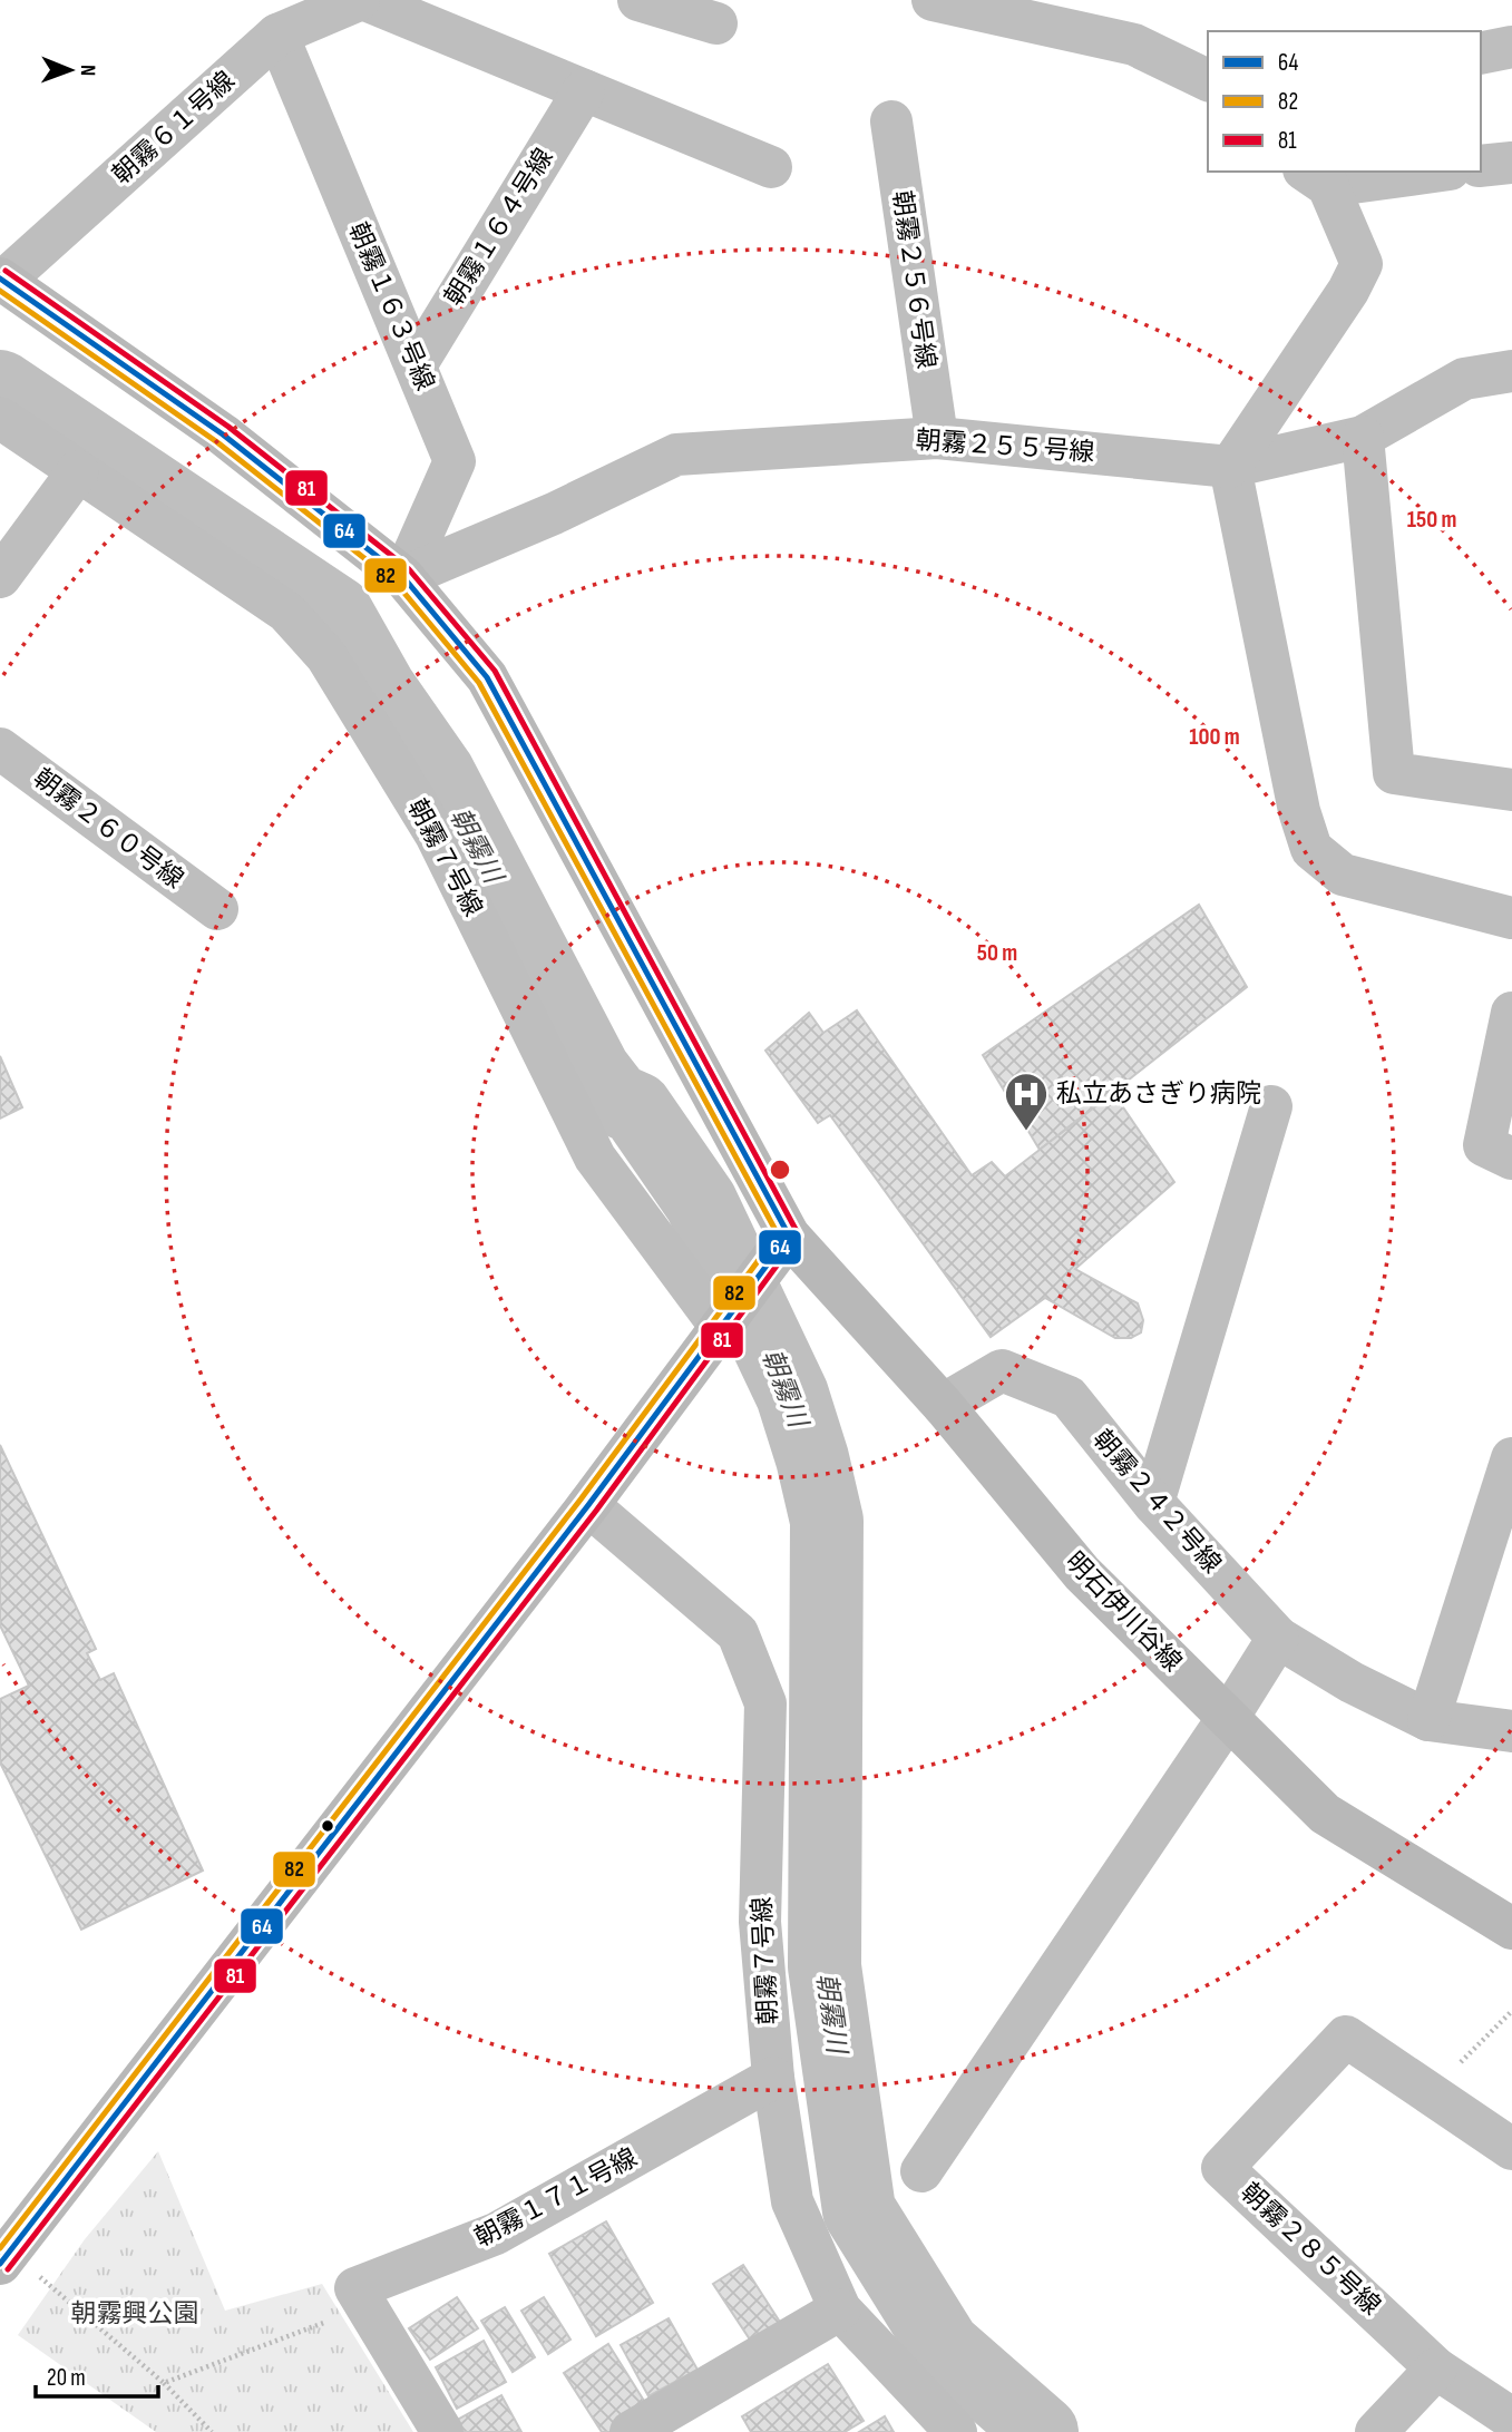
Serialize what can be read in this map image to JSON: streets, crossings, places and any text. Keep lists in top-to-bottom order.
{
  "streets": {
    "street": [
      "朝霧６１号線",
      "朝霧１６４号線",
      "朝霧２５６号線",
      "朝霧１６３号線",
      "朝霧２５５号線",
      "朝霧２６０号線",
      "朝霧７号線",
      "朝霧２４２号線",
      "明石伊川谷線",
      "朝霧１７１号線",
      "朝霧２８５号線"
    ]
  },
  "crossings": [
    ["朝霧６１号線", "朝霧１６４号線"],
    ["朝霧６１号線", "朝霧１６３号線"],
    ["朝霧１６４号線", "朝霧１６３号線"],
    ["朝霧２５６号線", "朝霧２５５号線"],
    ["朝霧１６３号線", "朝霧２５５号線"],
    ["朝霧７号線", "朝霧１７１号線"],
    ["朝霧２４２号線", "明石伊川谷線"]
  ],
  "water": ["朝霧川"],
  "parks": ["朝霧興公園"],
  "places": {
    "hospital": ["私立あさぎり病院"]
  },
  "lines": ["transit line 81", "transit line 64", "transit line 82"],
  "legend": ["64", "82", "81"],
  "scale_bar": "20 m",
  "north": "right",
  "rings": ["150 m", "100 m", "50 m"]
}
